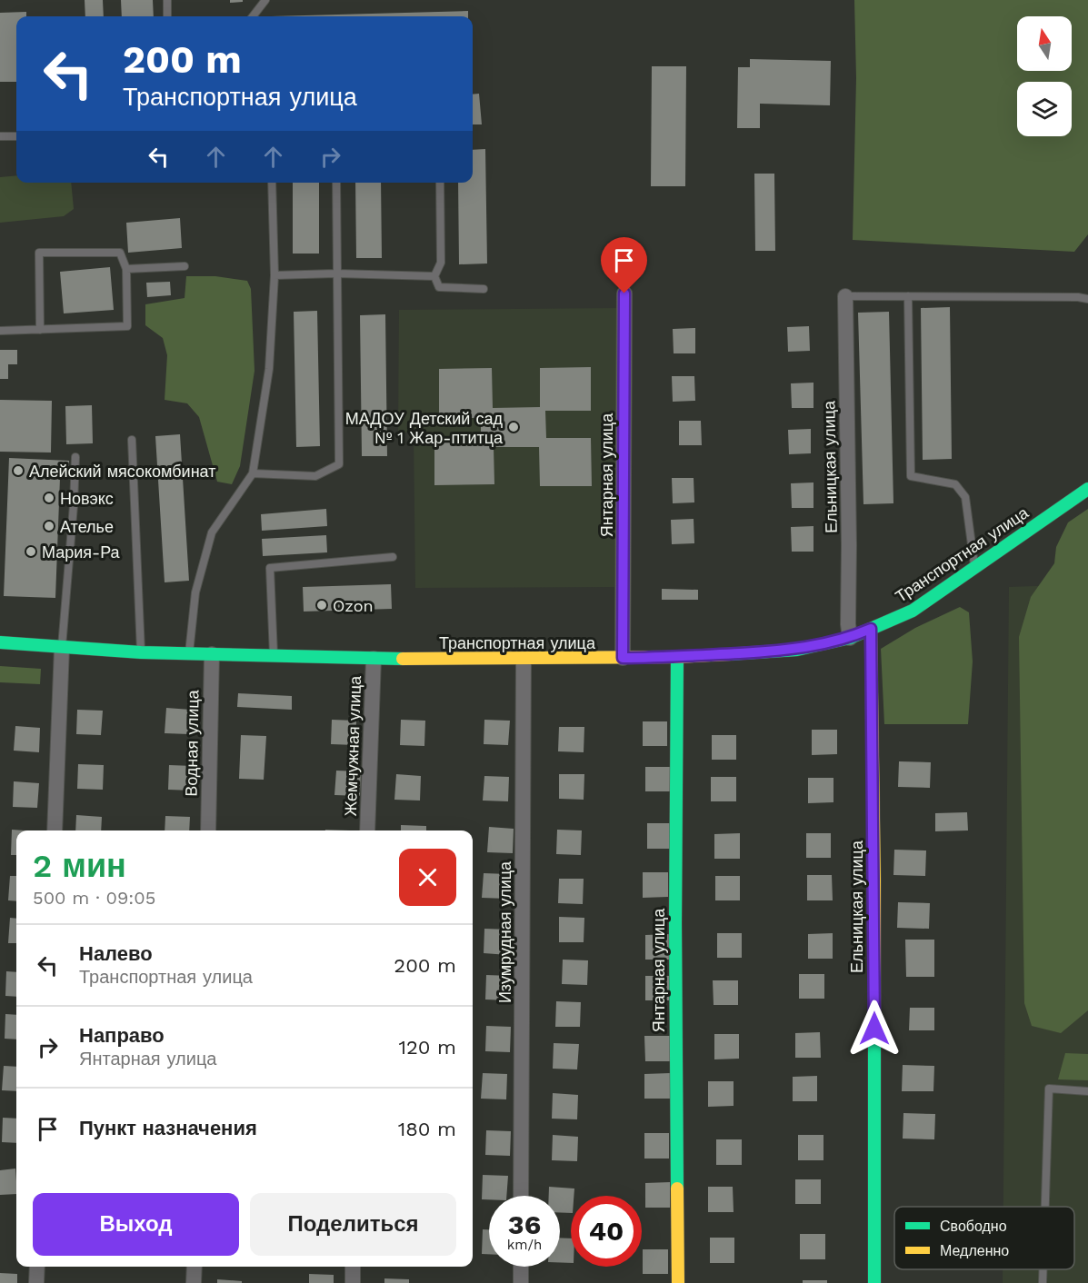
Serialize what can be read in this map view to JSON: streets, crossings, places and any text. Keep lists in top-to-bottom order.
{
  "streets": {
    "street": [
      "Ельницкая улица",
      "Янтарная улица",
      "Транспортная улица",
      "Водная улица",
      "Жемчужная улица",
      "Изумрудная улица"
    ]
  },
  "crossings": [
    ["Ельницкая улица", "Транспортная улица"],
    ["Янтарная улица", "Транспортная улица"],
    ["Транспортная улица", "Водная улица"],
    ["Транспортная улица", "Жемчужная улица"],
    ["Транспортная улица", "Изумрудная улица"]
  ],
  "places": [
    "МАДОУ Детский сад № 1 Жар-птитца",
    "Алейский мясокомбинат",
    "Новэкс",
    "Ателье",
    "Мария-Ра",
    "Ozon"
  ],
  "legend": ["Свободно", "Медленно"],
  "north": "top",
  "page": {
    "turn": ["200 m", "Транспортная улица"],
    "heading": ["2 мин", "500 m · 09:05"],
    "list": [
      {
        "name": "Налево",
        "note": "Транспортная улица",
        "value": "200 m"
      },
      {
        "name": "Направо",
        "note": "Янтарная улица",
        "value": "120 m"
      },
      {
        "name": "Пункт назначения",
        "value": "180 m"
      }
    ],
    "buttons": ["Выход", "Поделиться"],
    "speed": "36 km/h",
    "limit": "40"
  }
}
